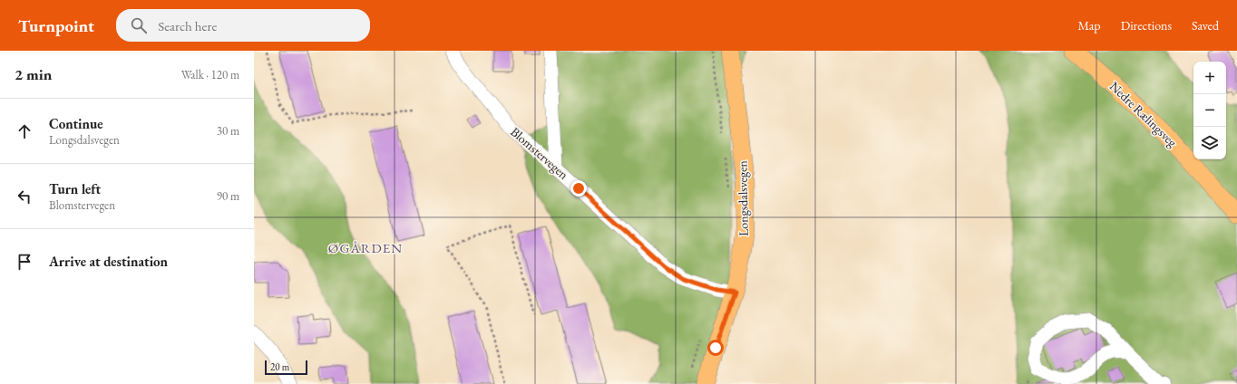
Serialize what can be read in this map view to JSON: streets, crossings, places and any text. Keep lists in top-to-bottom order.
{
  "streets": {
    "main road": ["Nedre Rælingsveg", "Longsdalsvegen"],
    "street": ["Blomstervegen"]
  },
  "crossings": [
    ["Blomstervegen", "Longsdalsvegen"]
  ],
  "districts": ["ØGÅRDEN"],
  "scale_bar": "20 m",
  "page": {
    "header": "Turnpoint",
    "search": "Search here",
    "nav": ["Map", "Directions", "Saved"],
    "heading": ["2 min", "Walk · 120 m"],
    "map_buttons": ["+", "−"],
    "list": [
      ["Continue", "Longsdalsvegen", "30 m"],
      ["Turn left", "Blomstervegen", "90 m"],
      "Arrive at destination"
    ],
    "scale": "20 m"
  }
}
